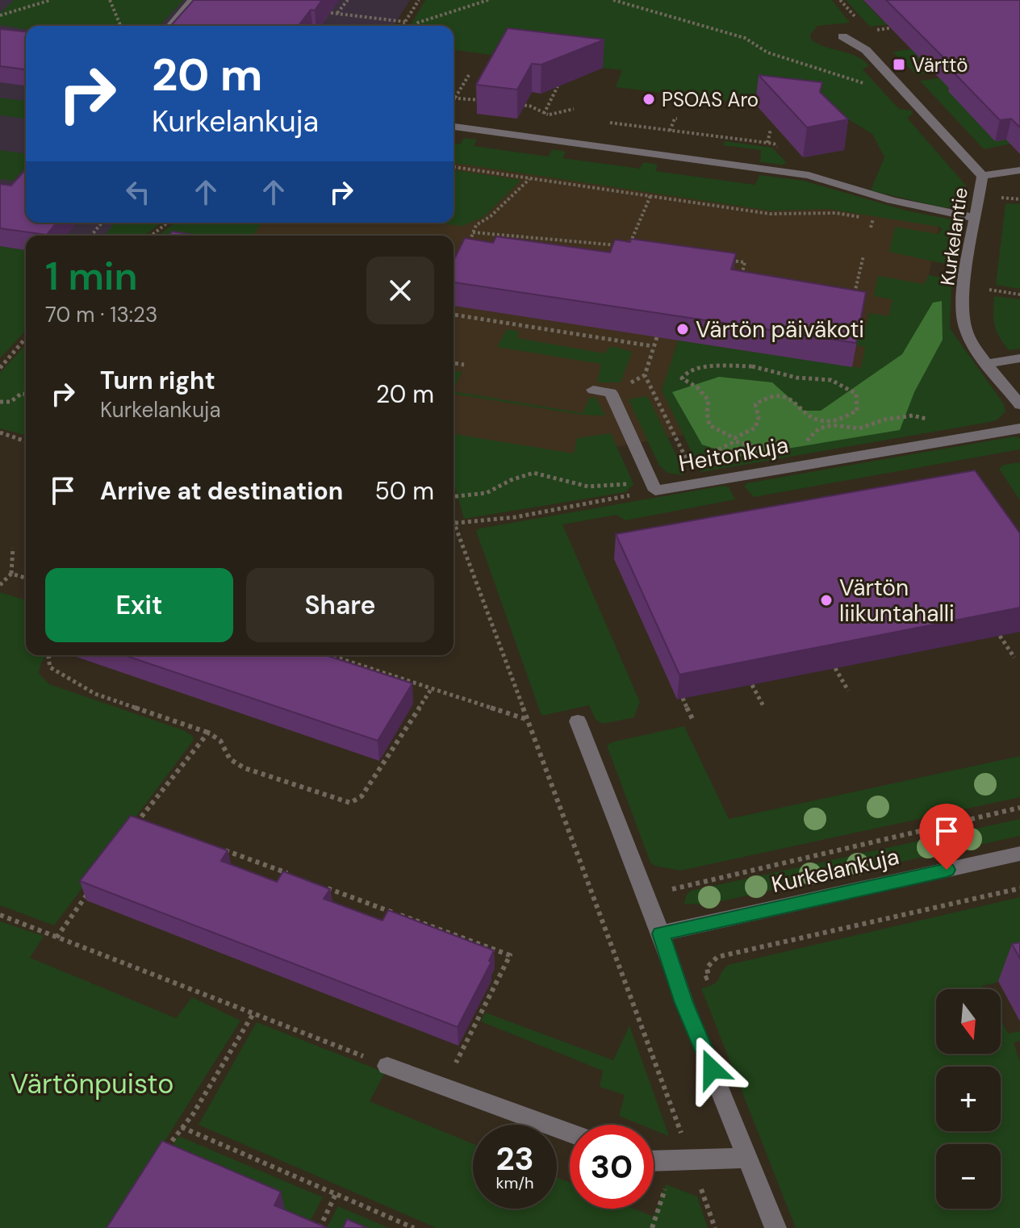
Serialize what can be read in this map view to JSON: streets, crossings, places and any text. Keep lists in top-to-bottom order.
{
  "streets": {
    "street": ["Kurkelantie", "Heitonkuja", "Kurkelankuja"]
  },
  "parks": ["Värtönpuisto"],
  "places": {
    "transit": ["Värttö"],
    "other": ["PSOAS Aro", "Värtön päiväkoti", "Värtön liikuntahalli"]
  },
  "north": "bottom",
  "page": {
    "turn": ["20 m", "Kurkelankuja"],
    "heading": ["1 min", "70 m · 13:23"],
    "list": [
      {
        "name": "Turn right",
        "note": "Kurkelankuja",
        "value": "20 m"
      },
      {
        "name": "Arrive at destination",
        "value": "50 m"
      }
    ],
    "buttons": ["Exit", "Share"],
    "map_buttons": ["+", "−"],
    "speed": "23 km/h",
    "limit": "30"
  }
}
